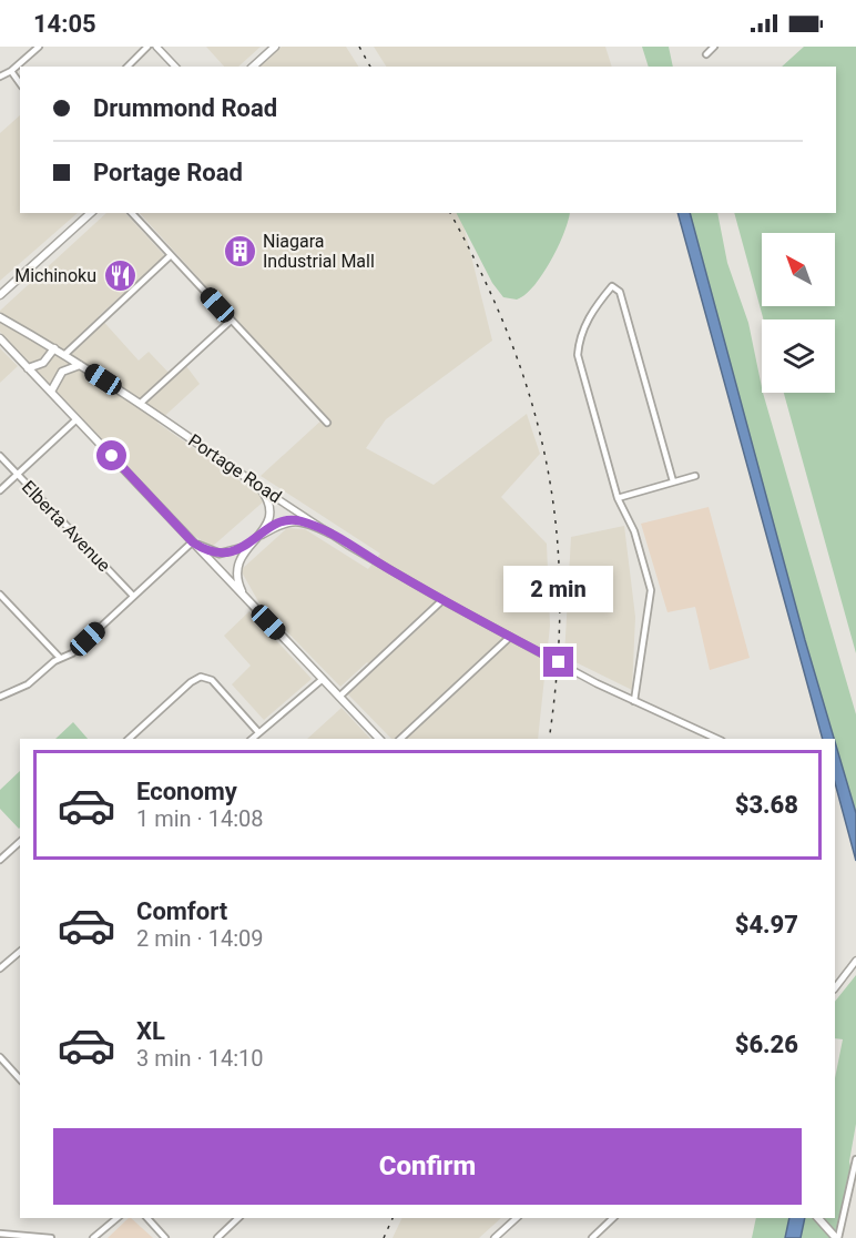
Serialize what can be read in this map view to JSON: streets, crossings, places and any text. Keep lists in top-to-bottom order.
{
  "streets": {
    "main road": ["Portage Road"],
    "street": ["Elberta Avenue"]
  },
  "places": {
    "building": ["Niagara Industrial Mall"],
    "restaurant": ["Michinoku"]
  },
  "north": "top left",
  "page": {
    "status": "14:05",
    "banner": ["Drummond Road", "Portage Road"],
    "bubble": "2 min",
    "list": [
      {
        "name": "Economy",
        "note": "1 min · 14:08",
        "value": "$3.68"
      },
      {
        "name": "Comfort",
        "note": "2 min · 14:09",
        "value": "$4.97"
      },
      {
        "name": "XL",
        "note": "3 min · 14:10",
        "value": "$6.26"
      }
    ],
    "buttons": "Confirm"
  }
}
